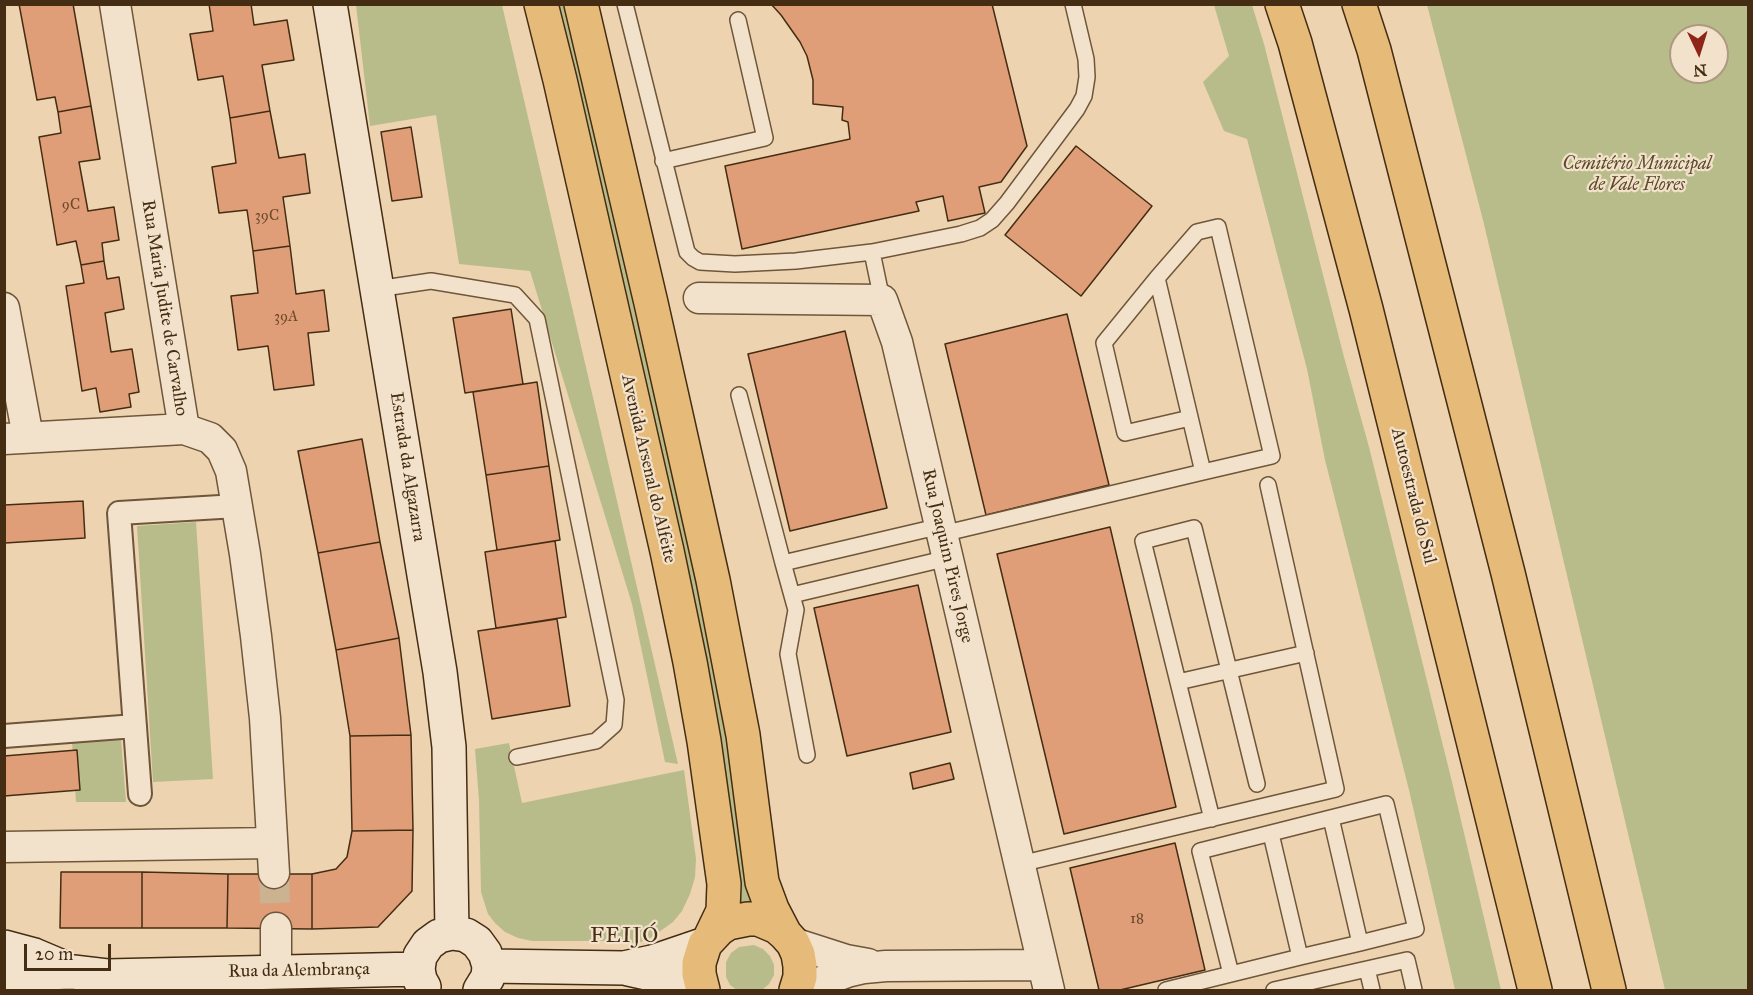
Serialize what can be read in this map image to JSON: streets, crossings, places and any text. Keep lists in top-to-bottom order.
{
  "streets": {
    "main road": [
      "Estrada da Algazarra",
      "Avenida Arsenal do Alfeite",
      "Autoestrada do Sul",
      "Rua da Alembrança"
    ],
    "street": ["Rua Maria Judite de Carvalho", "Rua Joaquim Pires Jorge"]
  },
  "districts": ["FEIJÓ"],
  "parks": ["Cemitério Municipal de Vale Flores"],
  "house_numbers": [
    "9C",
    "39C",
    "39A",
    "18"
  ],
  "scale_bar": "20 m",
  "north": "bottom"
}
